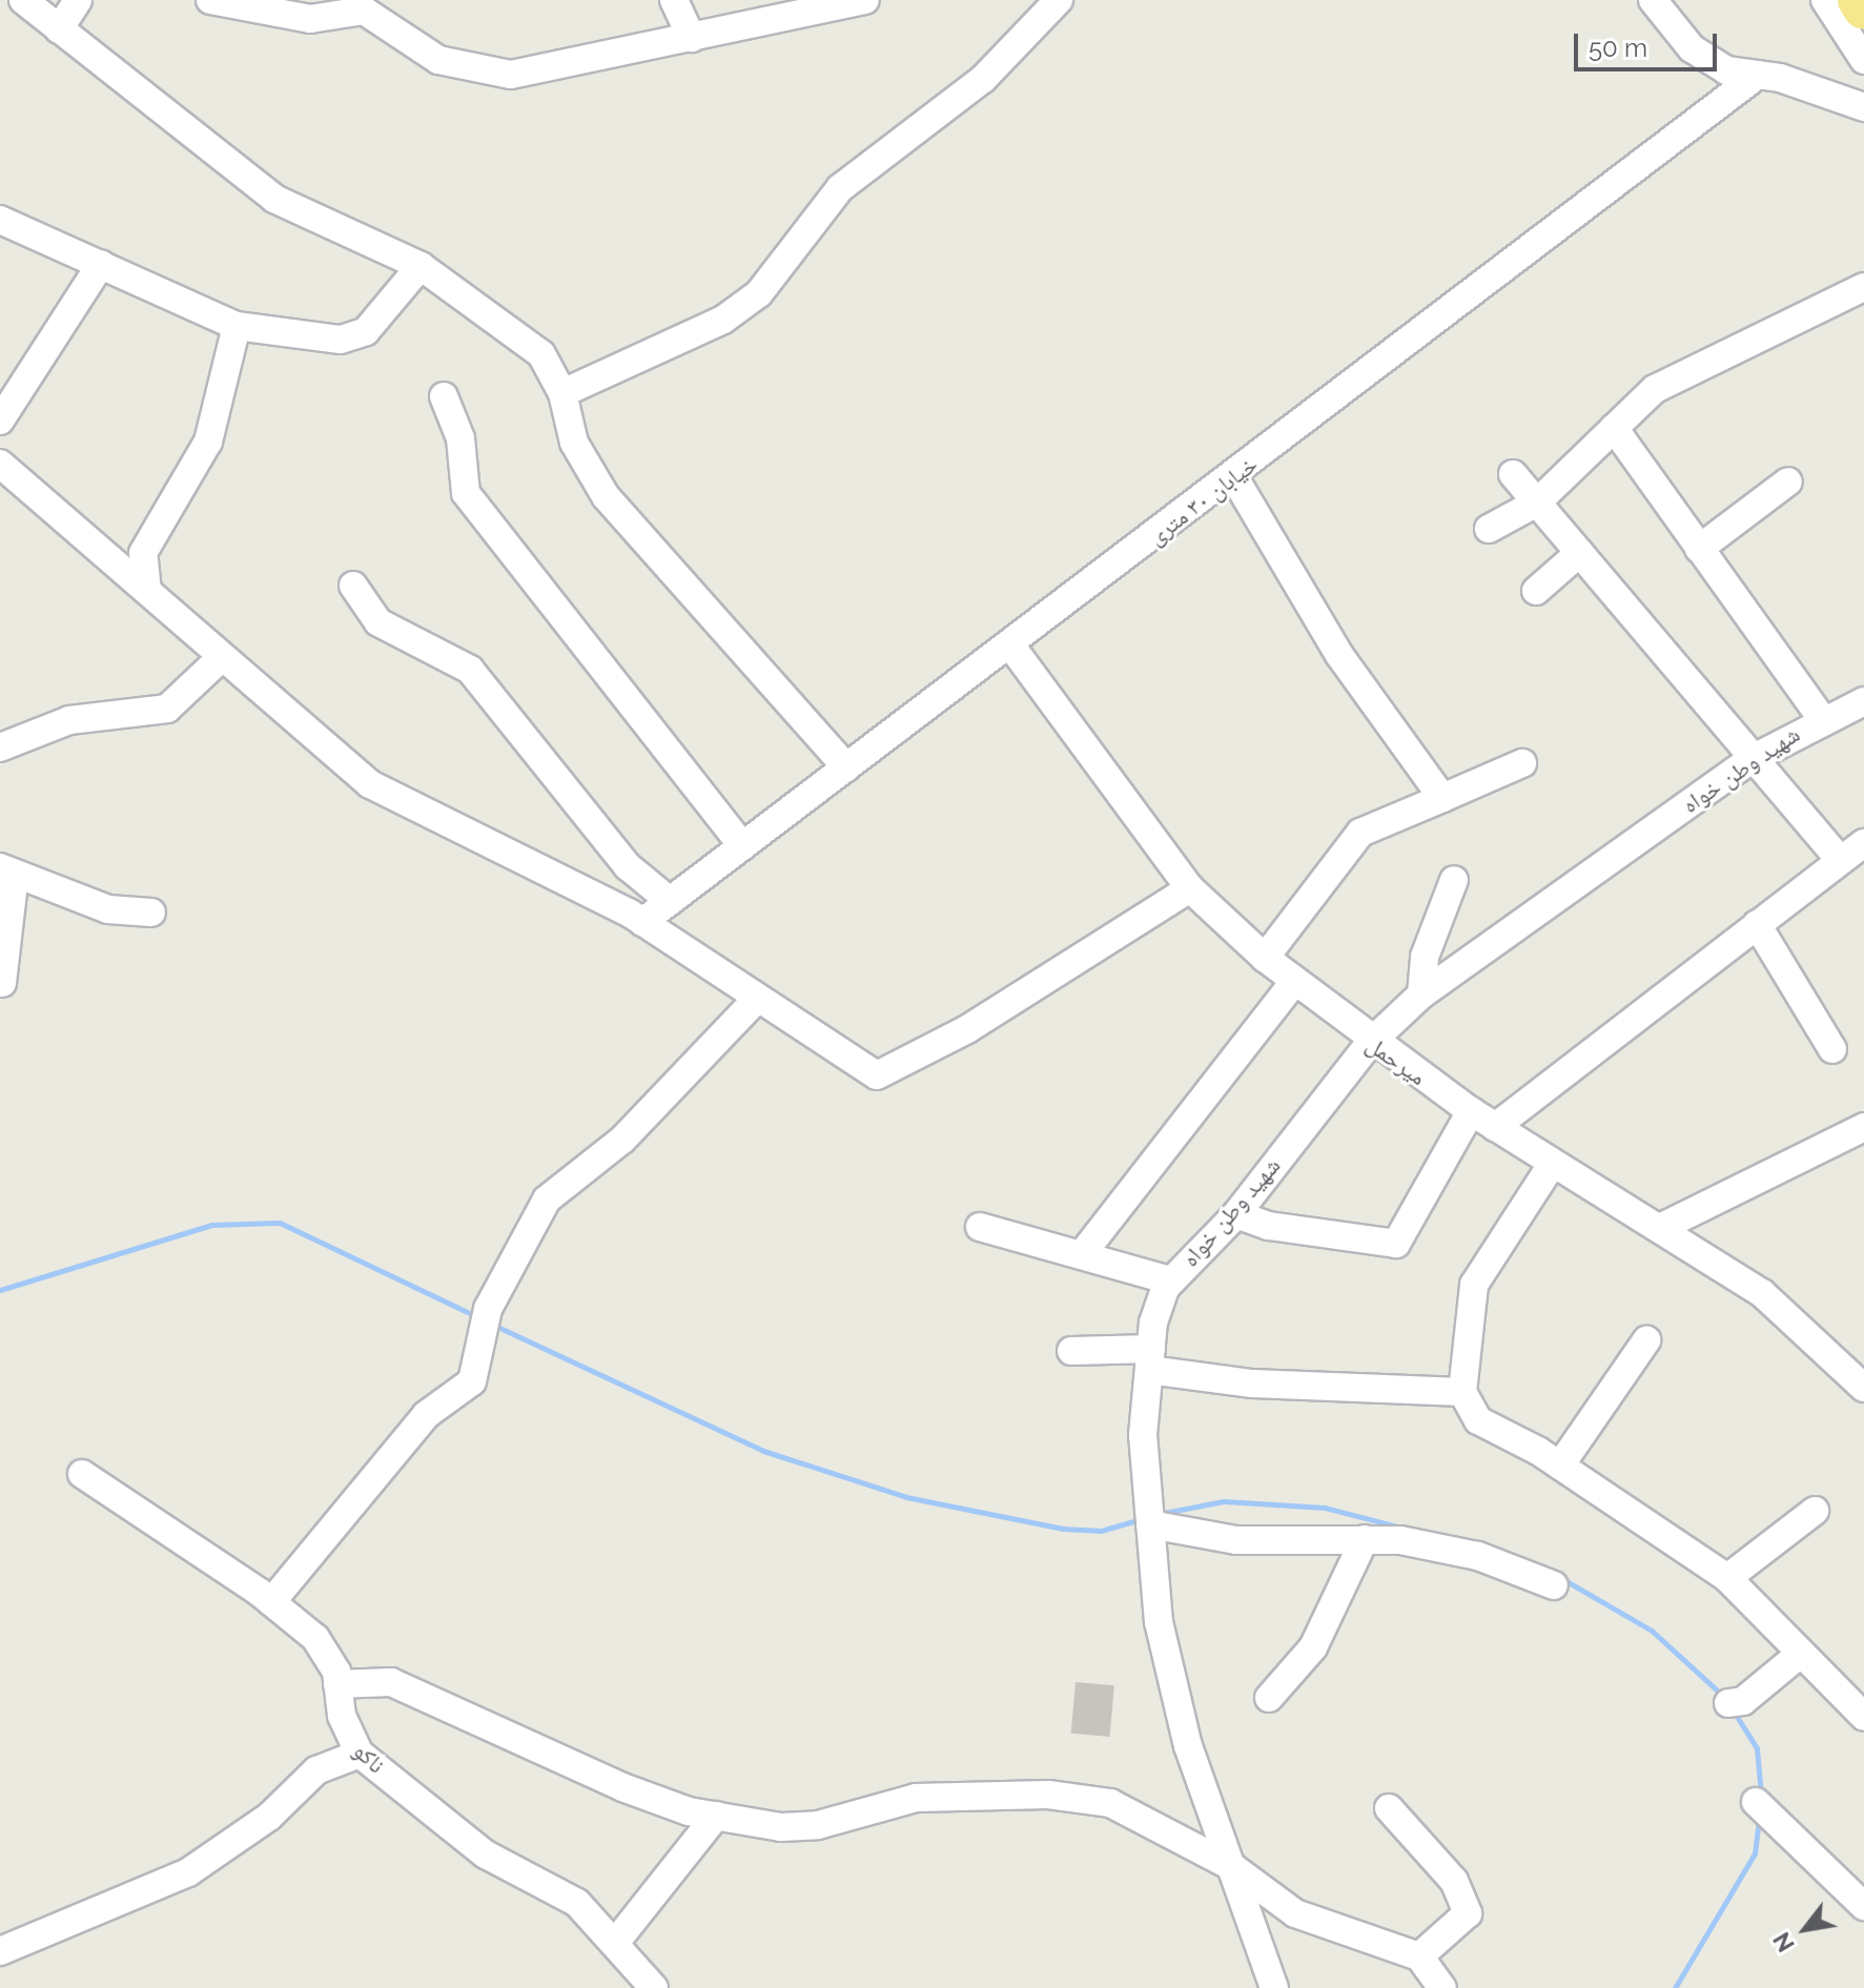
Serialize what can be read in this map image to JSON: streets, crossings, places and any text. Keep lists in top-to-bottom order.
{
  "streets": {
    "street": [
      "خیابان ۳۰ متری",
      "شهید وطن خواه",
      "میرحمل",
      "ناکو"
    ]
  },
  "crossings": [
    ["خیابان ۳۰ متری", "میرحمل"],
    ["شهید وطن خواه", "میرحمل"]
  ],
  "scale_bar": "50 m",
  "north": "bottom left"
}
